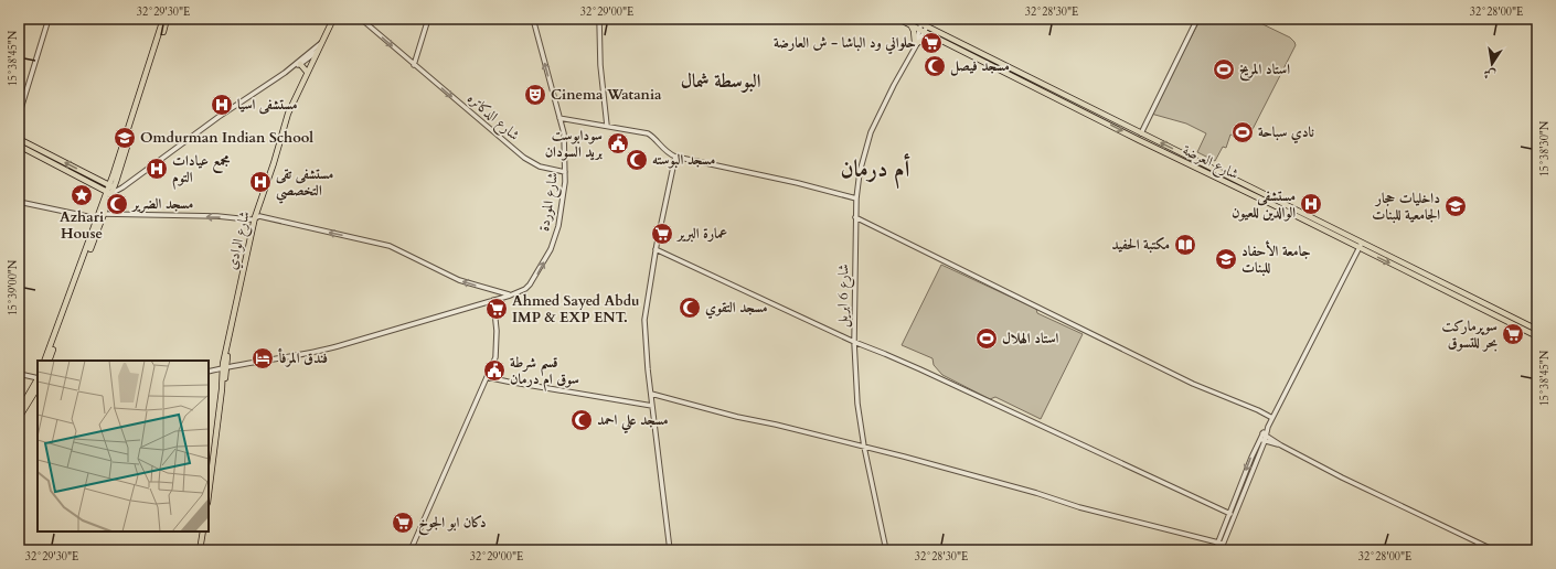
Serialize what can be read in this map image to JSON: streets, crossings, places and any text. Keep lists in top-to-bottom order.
{
  "streets": {
    "main road": ["شارع العرضة", "شارع الوادي"],
    "street": ["شارع الدكاتره", "شارع الموردة", "شارع 6 ابريل"]
  },
  "crossings": [
    ["شارع الدكاتره", "شارع الموردة"],
    ["شارع العرضة", "شارع 6 ابريل"],
    ["شارع الموردة", "شارع الوادي"]
  ],
  "one_way": ["شارع الدكاتره", "شارع الموردة"],
  "districts": ["البوسطة شمال", "أم درمان"],
  "places": {
    "supermarket": [
      "حلواني ود الباشا - ش العارضة",
      "عمارة البرير",
      "Ahmed Sayed Abdu IMP & EXP ENT.",
      "سوپرمارکت بحر للتسوق",
      "دكان ابو الجوخ"
    ],
    "mosque": [
      "مسجد فيصل",
      "مسجد البوسته",
      "مسجد الضرير",
      "مسجد التقوي",
      "مسجد علي احمد"
    ],
    "sports": ["استاد المريخ", "نادي سباحة", "استاد الهلال"],
    "theatre": ["Cinema Watania"],
    "hospital": [
      "مستشفى اسيا",
      "مجمع عيادات التوم",
      "مستشفى تقى التخصصي",
      "مستشفى الوالدين للعيون"
    ],
    "school or university": ["Omdurman Indian School", "داخليات حجار الجامعية للبنات", "جامعة الأحفاد للبنات"],
    "public building": ["سودابوست بريد السودان", "قسم شرطة سوق ام درمان"],
    "place": ["Azhari House"],
    "library": ["مكتبة الحفيد"],
    "hotel": ["فندق المرفأ"]
  },
  "north": "bottom",
  "coordinates": [
    "32°29'30\"E",
    "32°29'00\"E",
    "32°28'30\"E",
    "32°28'00\"E",
    "15°38'45\"N",
    "15°38'30\"N",
    "15°39'00\"N"
  ]
}
